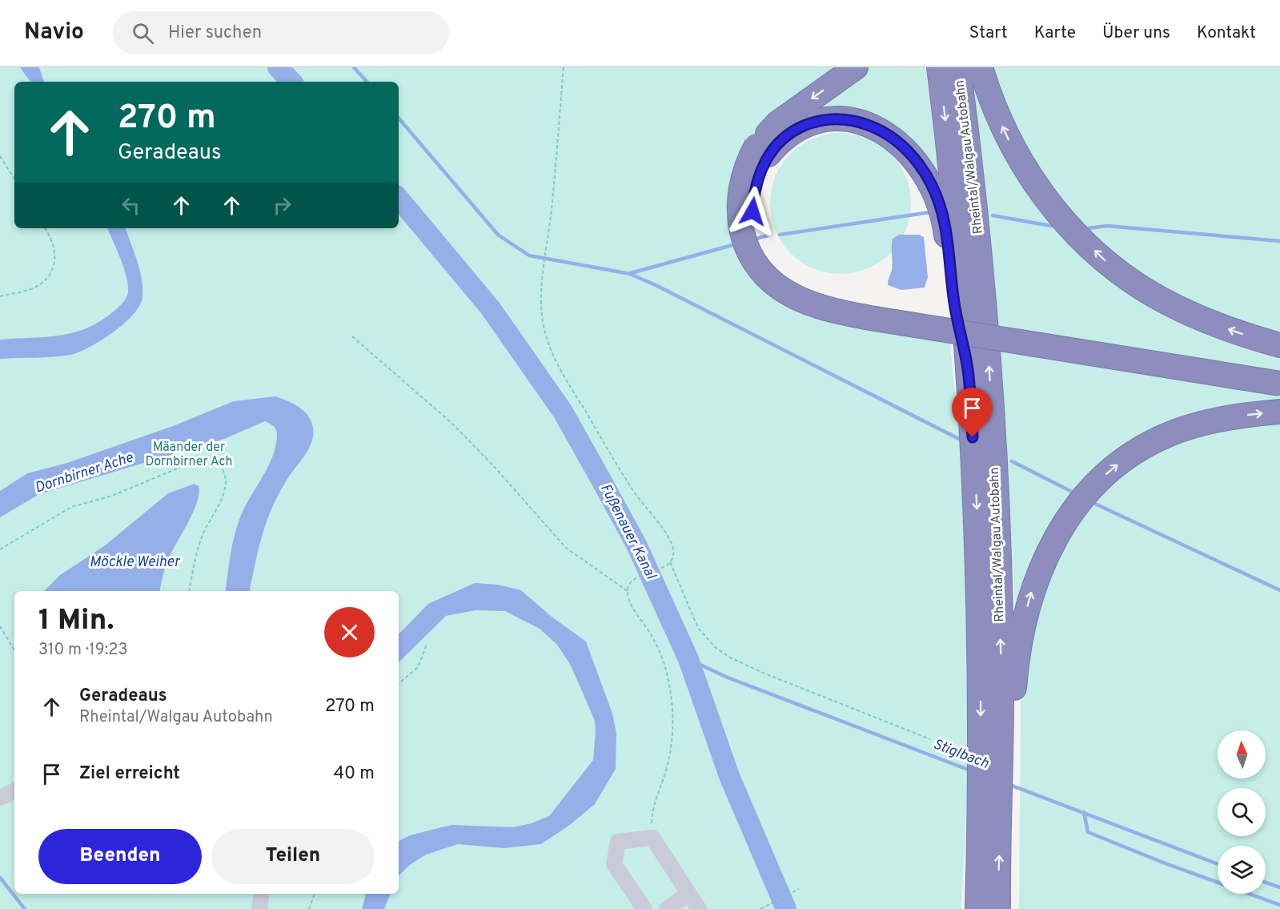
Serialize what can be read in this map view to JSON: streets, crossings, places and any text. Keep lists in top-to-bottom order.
{
  "streets": {
    "highway": ["Rheintal/Walgau Autobahn"]
  },
  "water": [
    "Dornbirner Ache",
    "Fußenauer Kanal",
    "Möckle Weiher",
    "Stiglbach"
  ],
  "parks": ["Mäander der Dornbirner Ach"],
  "north": "top",
  "page": {
    "header": "Navio",
    "search": "Hier suchen",
    "nav": [
      "Start",
      "Karte",
      "Über uns",
      "Kontakt"
    ],
    "turn": ["270 m", "Geradeaus"],
    "heading": ["1 Min.", "310 m · 19:23"],
    "list": [
      {
        "name": "Geradeaus",
        "note": "Rheintal/Walgau Autobahn",
        "value": "270 m"
      },
      {
        "name": "Ziel erreicht",
        "value": "40 m"
      }
    ],
    "buttons": ["Beenden", "Teilen"]
  }
}
